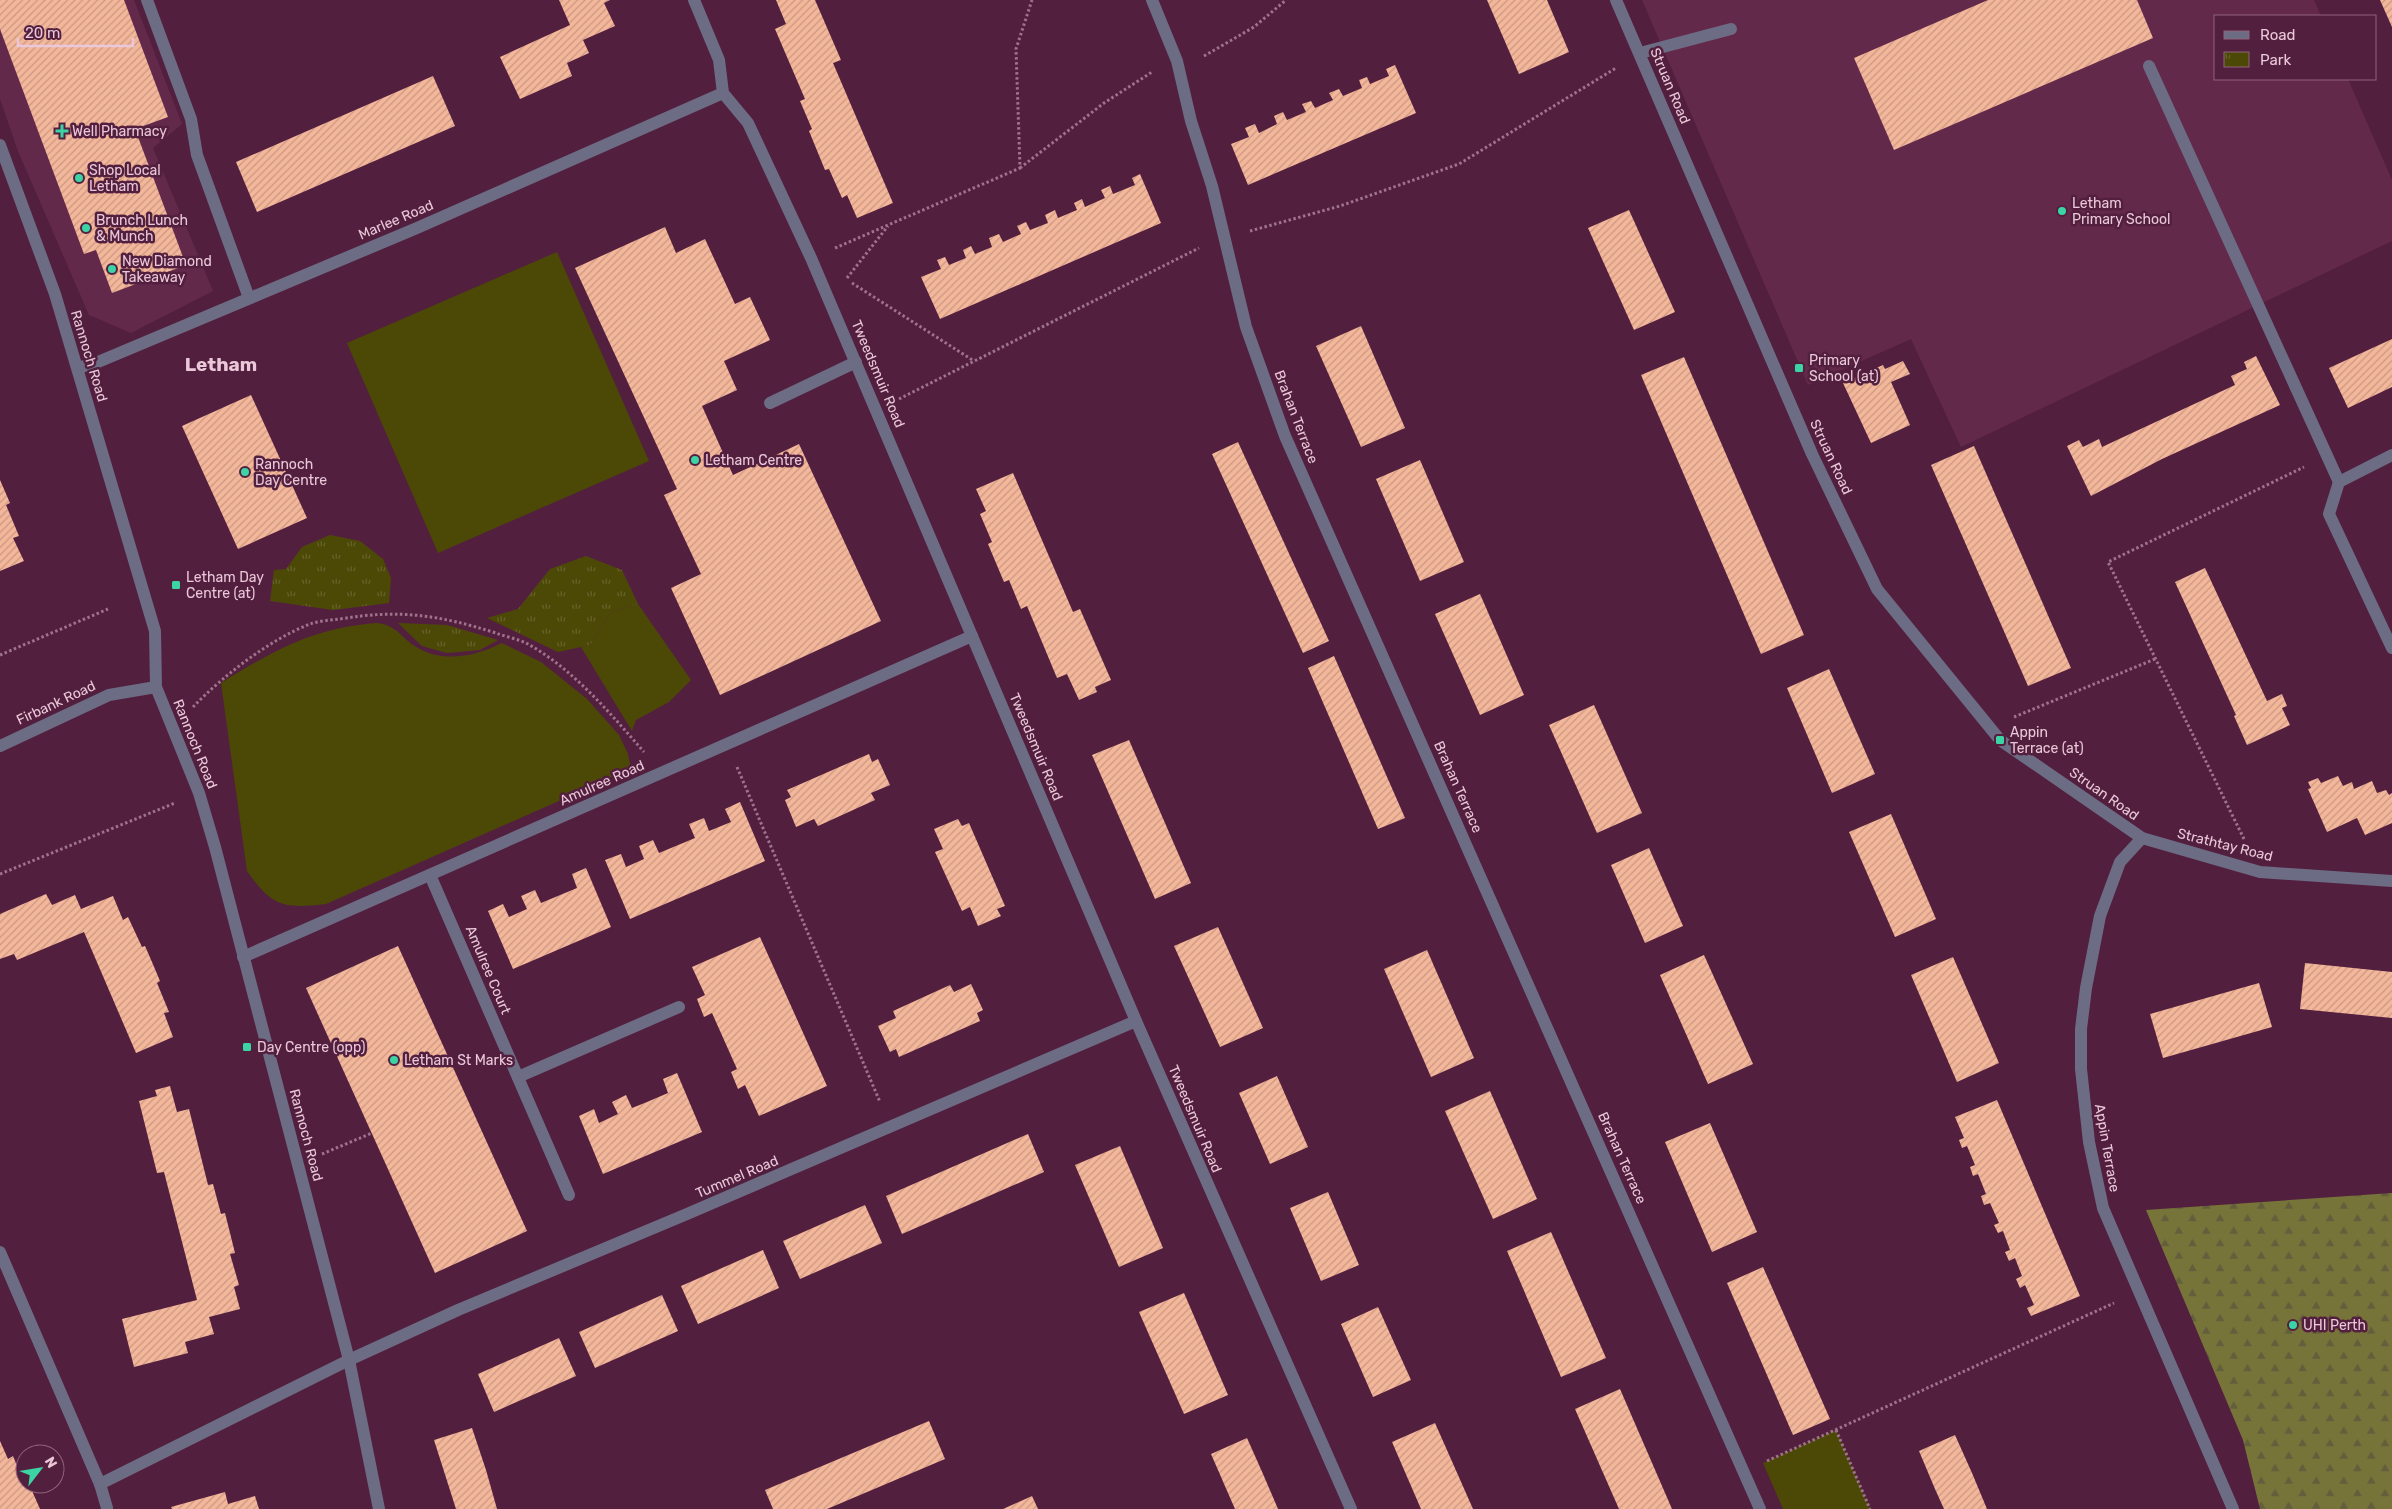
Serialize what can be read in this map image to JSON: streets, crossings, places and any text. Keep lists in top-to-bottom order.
{
  "streets": {
    "street": [
      "Struan Road",
      "Marlee Road",
      "Rannoch Road",
      "Tweedsmuir Road",
      "Brahan Terrace",
      "Firbank Road",
      "Amulree Road",
      "Strathtay Road",
      "Amulree Court",
      "Appin Terrace",
      "Tummel Road"
    ]
  },
  "crossings": [
    ["Struan Road", "Strathtay Road"],
    ["Struan Road", "Appin Terrace"],
    ["Marlee Road", "Rannoch Road"],
    ["Marlee Road", "Tweedsmuir Road"],
    ["Rannoch Road", "Firbank Road"],
    ["Rannoch Road", "Amulree Road"],
    ["Rannoch Road", "Tummel Road"],
    ["Tweedsmuir Road", "Amulree Road"],
    ["Tweedsmuir Road", "Tummel Road"],
    ["Amulree Road", "Amulree Court"],
    ["Strathtay Road", "Appin Terrace"]
  ],
  "districts": ["Letham"],
  "places": {
    "health": ["Well Pharmacy"],
    "other": [
      "Shop Local Letham",
      "Letham Primary School",
      "Brunch Lunch & Munch",
      "New Diamond Takeaway",
      "Letham Centre",
      "Rannoch Day Centre",
      "Letham St Marks",
      "UHI Perth"
    ],
    "transit": [
      "Primary School (at)",
      "Letham Day Centre (at)",
      "Appin Terrace (at)",
      "Day Centre (opp)"
    ]
  },
  "legend": ["Road", "Park"],
  "scale_bar": "20 m",
  "north": "top right"
}
